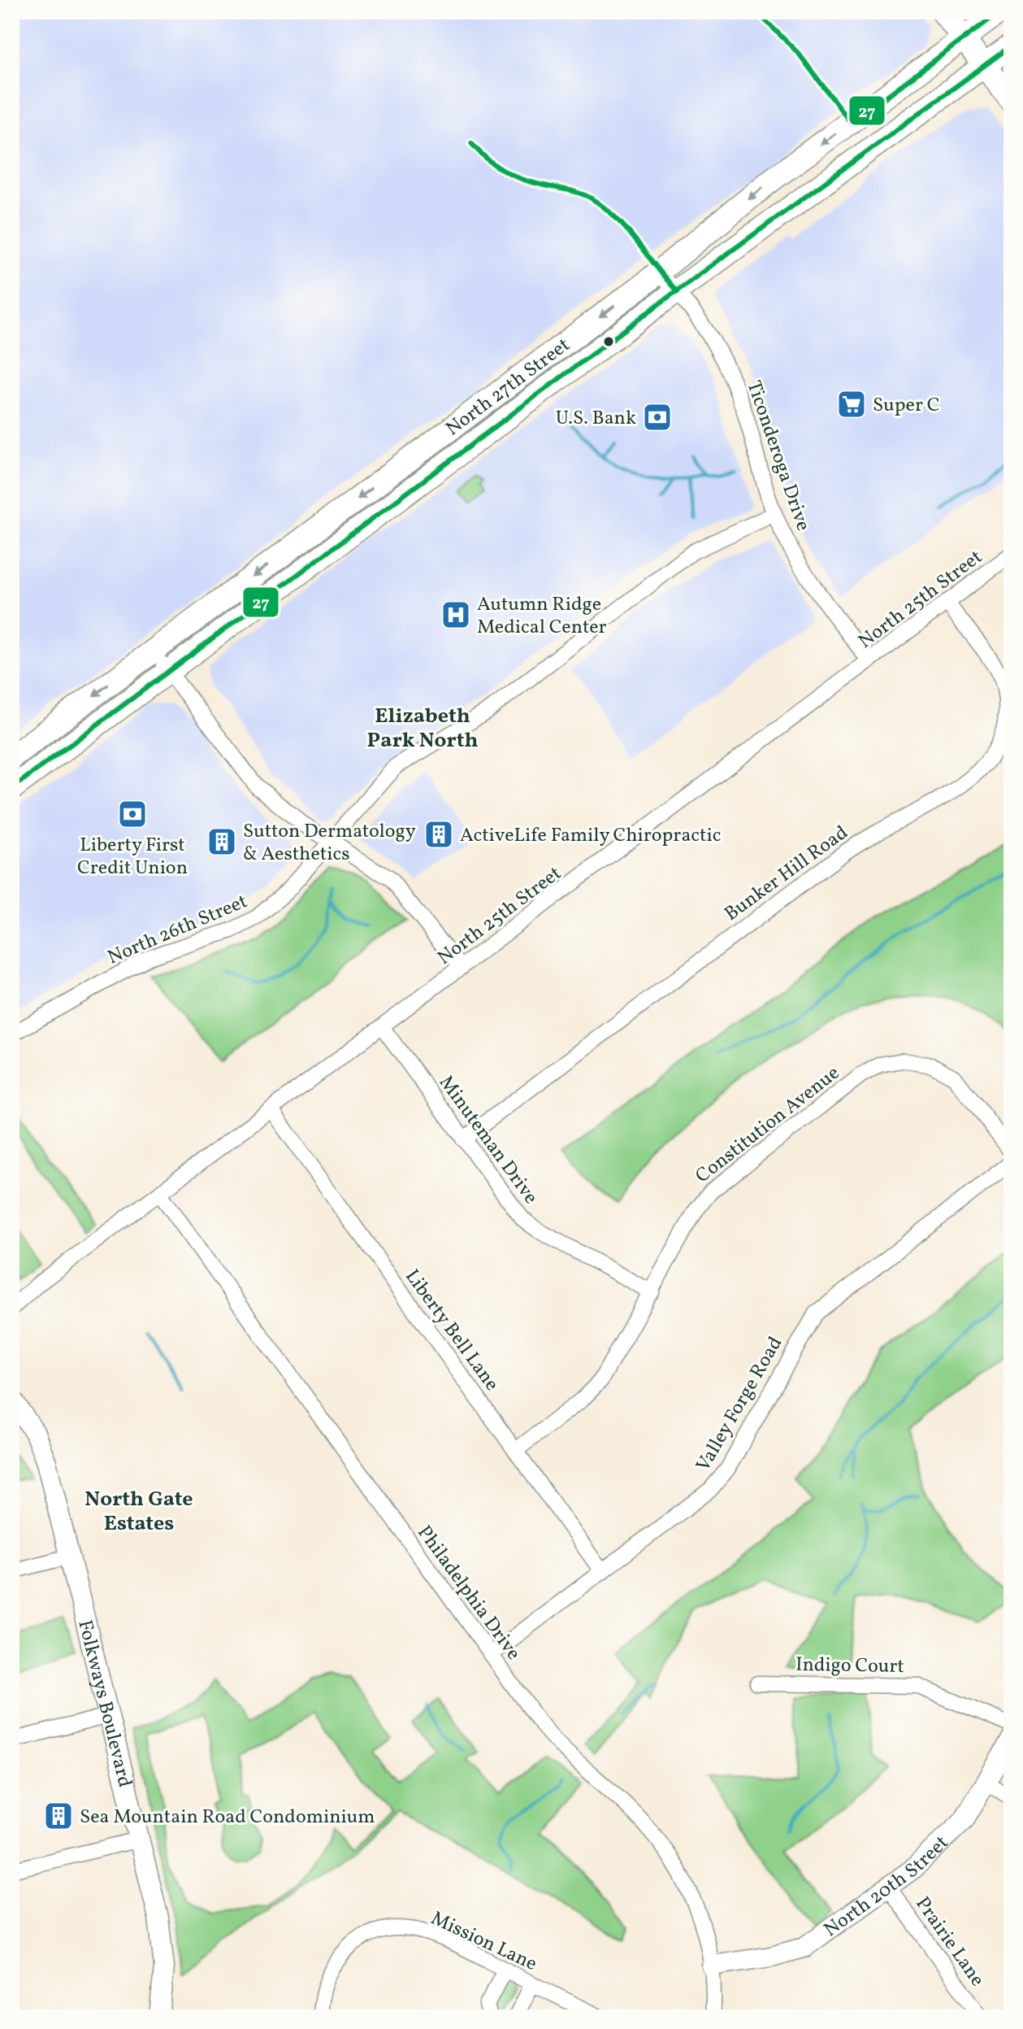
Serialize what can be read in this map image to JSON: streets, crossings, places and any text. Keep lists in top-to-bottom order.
{
  "streets": {
    "main road": ["North 27th Street"],
    "street": [
      "Ticonderoga Drive",
      "North 25th Street",
      "Bunker Hill Road",
      "North 26th Street",
      "Constitution Avenue",
      "Minuteman Drive",
      "Liberty Bell Lane",
      "Valley Forge Road",
      "Philadelphia Drive",
      "Indigo Court",
      "Folkways Boulevard",
      "North 20th Street",
      "Mission Lane",
      "Prairie Lane"
    ]
  },
  "crossings": [
    ["North 27th Street", "Ticonderoga Drive"],
    ["Ticonderoga Drive", "North 25th Street"],
    ["Ticonderoga Drive", "North 26th Street"],
    ["North 25th Street", "Bunker Hill Road"],
    ["North 25th Street", "Minuteman Drive"],
    ["North 25th Street", "Liberty Bell Lane"],
    ["North 25th Street", "Philadelphia Drive"],
    ["Bunker Hill Road", "Minuteman Drive"],
    ["Constitution Avenue", "Minuteman Drive"],
    ["Constitution Avenue", "Liberty Bell Lane"],
    ["Liberty Bell Lane", "Valley Forge Road"],
    ["Valley Forge Road", "Philadelphia Drive"],
    ["Philadelphia Drive", "North 20th Street"],
    ["North 20th Street", "Prairie Lane"]
  ],
  "districts": ["Elizabeth Park North", "North Gate Estates"],
  "places": {
    "supermarket": ["Super C"],
    "bank": ["U.S. Bank", "Liberty First Credit Union"],
    "hospital": ["Autumn Ridge Medical Center"],
    "building": ["ActiveLife Family Chiropractic", "Sutton Dermatology & Aesthetics", "Sea Mountain Road Condominium"]
  },
  "lines": ["transit line 27"]
}
